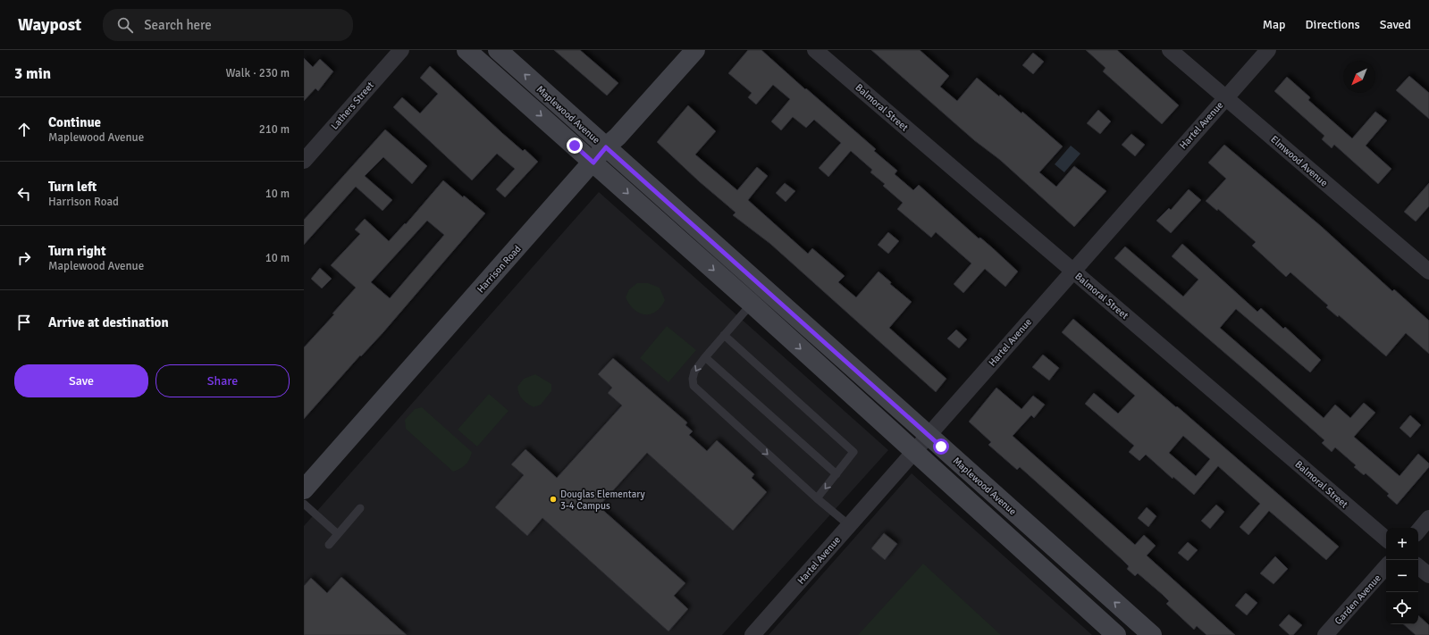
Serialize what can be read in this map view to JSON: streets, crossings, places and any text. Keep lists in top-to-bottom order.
{
  "streets": {
    "street": [
      "Lathers Street",
      "Balmoral Street",
      "Maplewood Avenue",
      "Hartel Avenue",
      "Elmwood Avenue",
      "Harrison Road",
      "Garden Avenue"
    ]
  },
  "crossings": [
    ["Balmoral Street", "Hartel Avenue"],
    ["Maplewood Avenue", "Hartel Avenue"],
    ["Maplewood Avenue", "Harrison Road"],
    ["Hartel Avenue", "Elmwood Avenue"]
  ],
  "places": ["Douglas Elementary 3-4 Campus"],
  "north": "bottom left",
  "page": {
    "header": "Waypost",
    "search": "Search here",
    "nav": ["Map", "Directions", "Saved"],
    "heading": ["3 min", "Walk · 230 m"],
    "list": [
      ["Continue", "Maplewood Avenue", "210 m"],
      ["Turn left", "Harrison Road", "10 m"],
      ["Turn right", "Maplewood Avenue", "10 m"],
      "Arrive at destination"
    ],
    "buttons": ["Save", "Share"],
    "map_buttons": ["+", "−"]
  }
}
